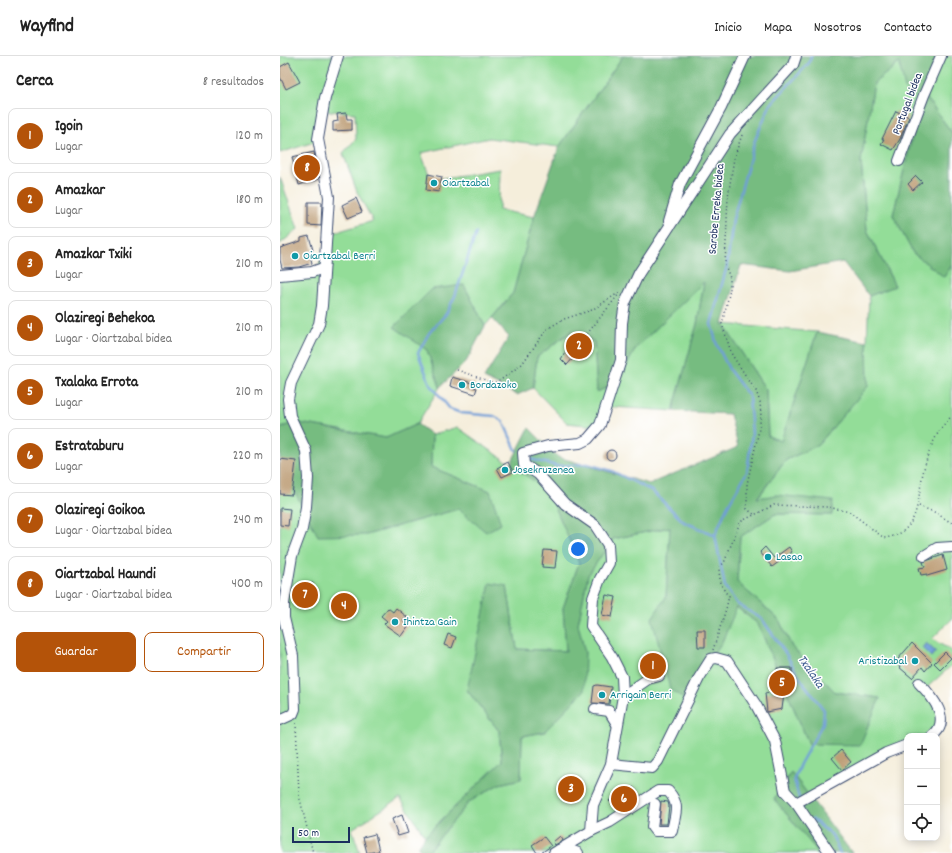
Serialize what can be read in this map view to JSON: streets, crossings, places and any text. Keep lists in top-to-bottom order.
{
  "streets": {
    "street": ["Portugal bidea"],
    "path": ["Sarobe Erreka bidea"]
  },
  "water": ["Txalaka"],
  "places": [
    "Oiartzabal",
    "Oiartzabal Berri",
    "Bordazoko",
    "Josekruzenea",
    "Lasao",
    "Ihintza Gain",
    "Aristizabal",
    "Arrigain Berri"
  ],
  "scale_bar": "50 m",
  "page": {
    "header": "Wayfind",
    "nav": [
      "Inicio",
      "Mapa",
      "Nosotros",
      "Contacto"
    ],
    "heading": ["Cerca", "8 resultados"],
    "list": [
      {
        "mark": "1",
        "name": "Igoin",
        "note": "Lugar",
        "value": "120 m"
      },
      {
        "mark": "2",
        "name": "Amazkar",
        "note": "Lugar",
        "value": "180 m"
      },
      {
        "mark": "3",
        "name": "Amazkar Txiki",
        "note": "Lugar",
        "value": "210 m"
      },
      {
        "mark": "4",
        "name": "Olaziregi Behekoa",
        "note": "Lugar · Oiartzabal bidea",
        "value": "210 m"
      },
      {
        "mark": "5",
        "name": "Txalaka Errota",
        "note": "Lugar",
        "value": "210 m"
      },
      {
        "mark": "6",
        "name": "Estrataburu",
        "note": "Lugar",
        "value": "220 m"
      },
      {
        "mark": "7",
        "name": "Olaziregi Goikoa",
        "note": "Lugar · Oiartzabal bidea",
        "value": "240 m"
      },
      {
        "mark": "8",
        "name": "Oiartzabal Haundi",
        "note": "Lugar · Oiartzabal bidea",
        "value": "400 m"
      }
    ],
    "pins": [
      "8",
      "2",
      "7",
      "4",
      "1",
      "5",
      "3",
      "6"
    ],
    "buttons": ["Guardar", "Compartir"],
    "map_buttons": ["+", "−"],
    "scale": "50 m"
  }
}
